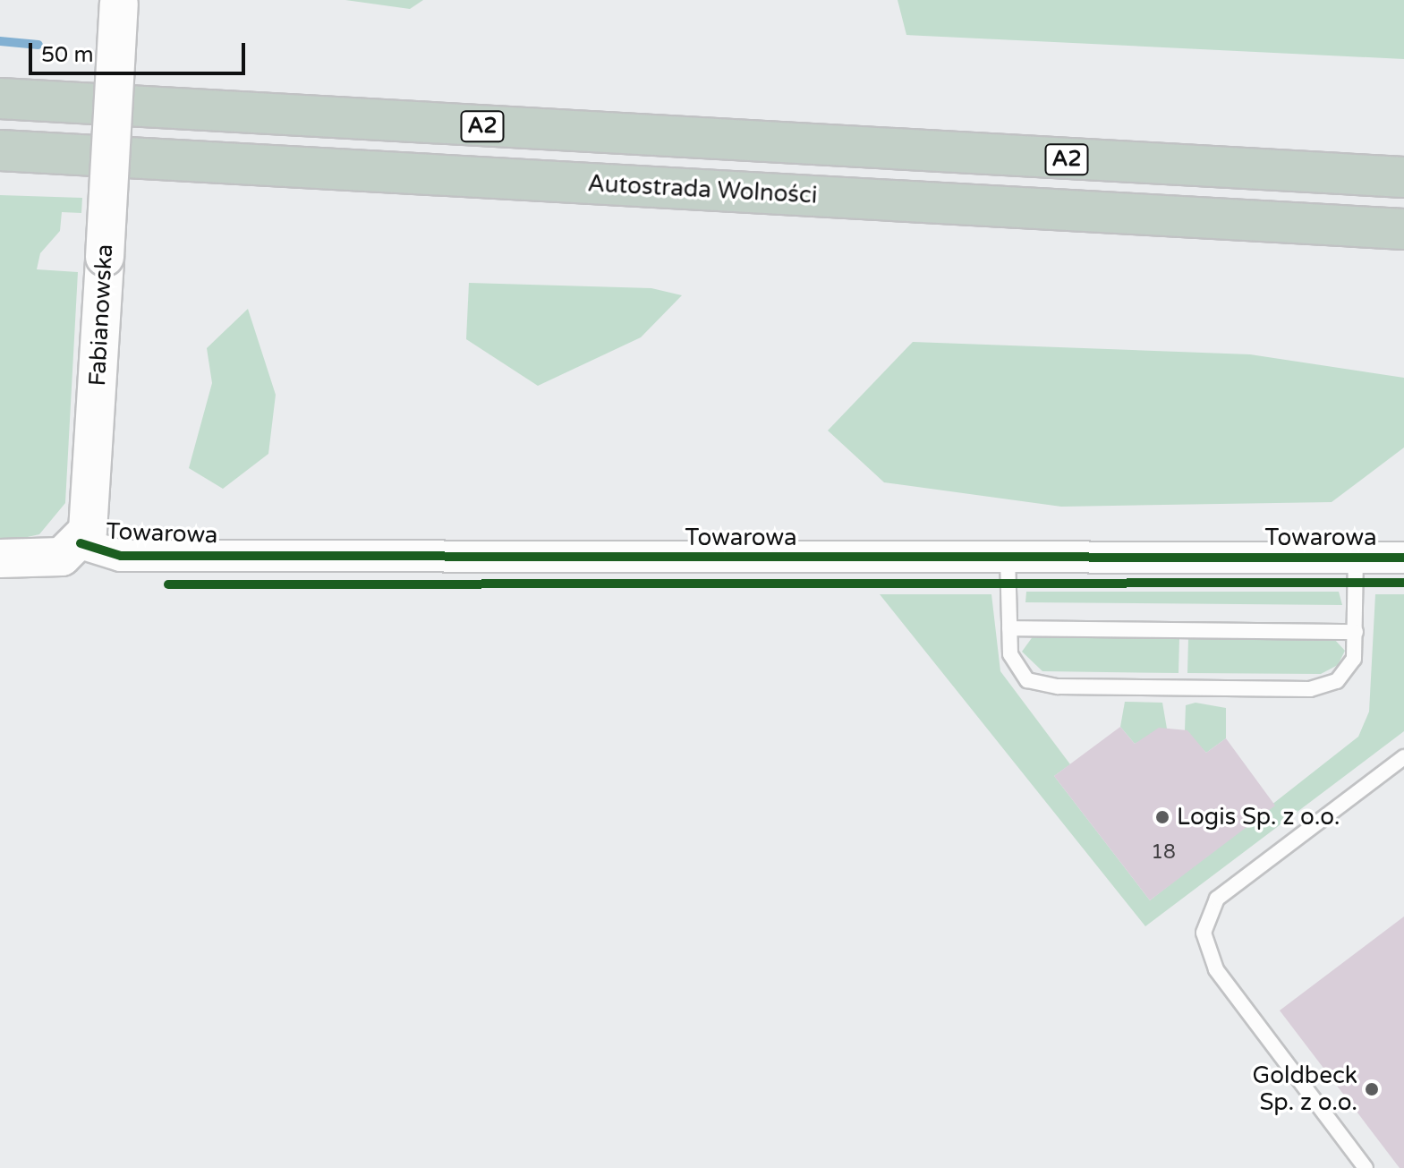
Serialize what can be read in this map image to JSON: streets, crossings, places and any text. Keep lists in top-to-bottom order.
{
  "streets": {
    "highway": ["A2", "Autostrada Wolności"],
    "street": ["Fabianowska", "Towarowa"]
  },
  "crossings": [
    ["Fabianowska", "Towarowa"]
  ],
  "places": ["Logis Sp. z o.o.", "Goldbeck Sp. z o.o."],
  "house_numbers": ["18"],
  "scale_bar": "50 m"
}
